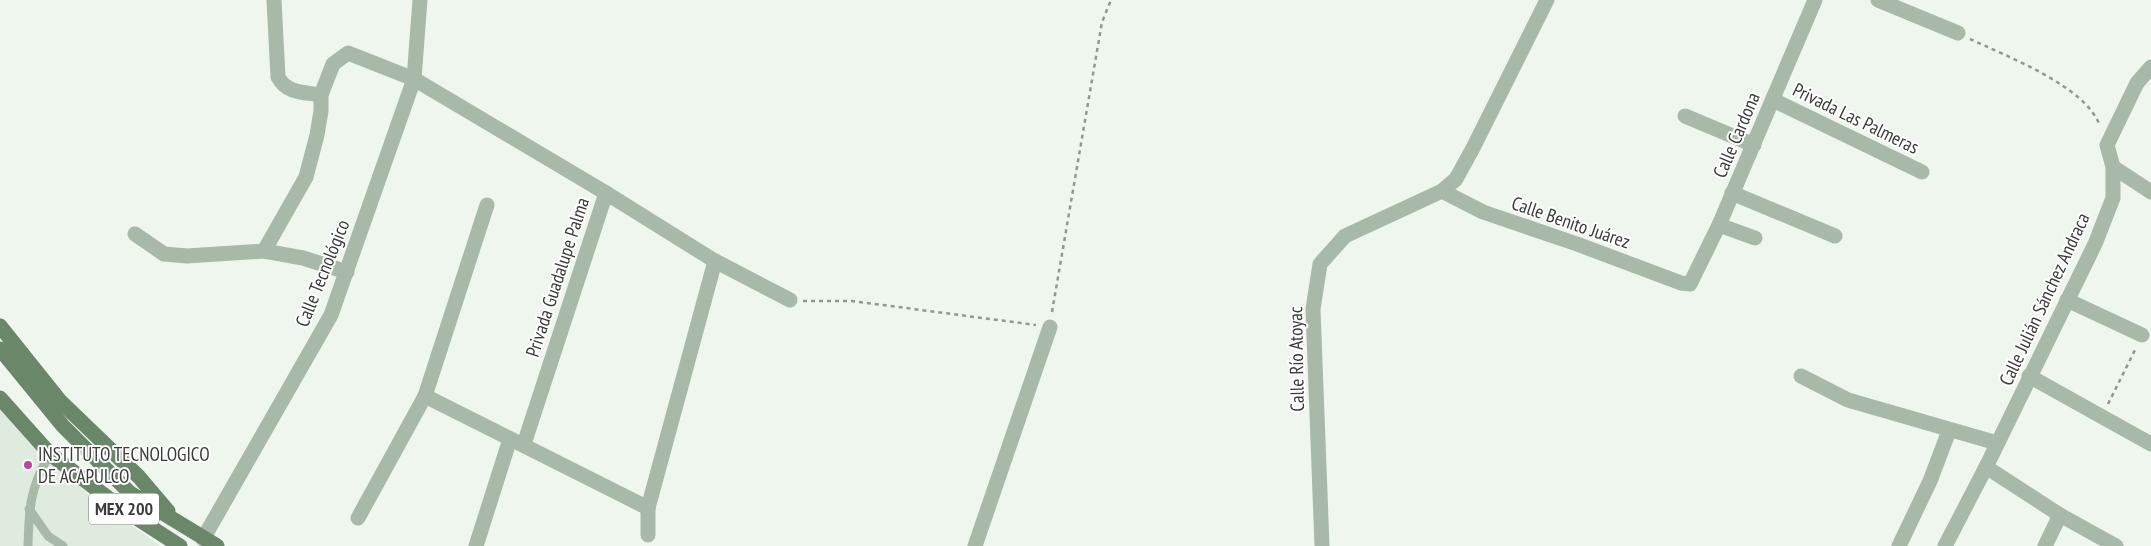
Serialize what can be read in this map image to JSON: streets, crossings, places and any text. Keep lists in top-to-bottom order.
{
  "streets": {
    "main road": ["MEX 200"],
    "street": [
      "Privada Las Palmeras",
      "Calle Cardona",
      "Calle Benito Juárez",
      "Calle Tecnológico",
      "Privada Guadalupe Palma",
      "Calle Julián Sánchez Andraca",
      "Calle Río Atoyac"
    ]
  },
  "crossings": [
    ["Privada Las Palmeras", "Calle Cardona"],
    ["Calle Cardona", "Calle Benito Juárez"],
    ["Calle Benito Juárez", "Calle Río Atoyac"],
    ["Calle Tecnológico", "Privada Guadalupe Palma"],
    ["Calle Tecnológico", "MEX 200"]
  ],
  "places": ["INSTITUTO TECNOLOGICO DE ACAPULCO"]
}
